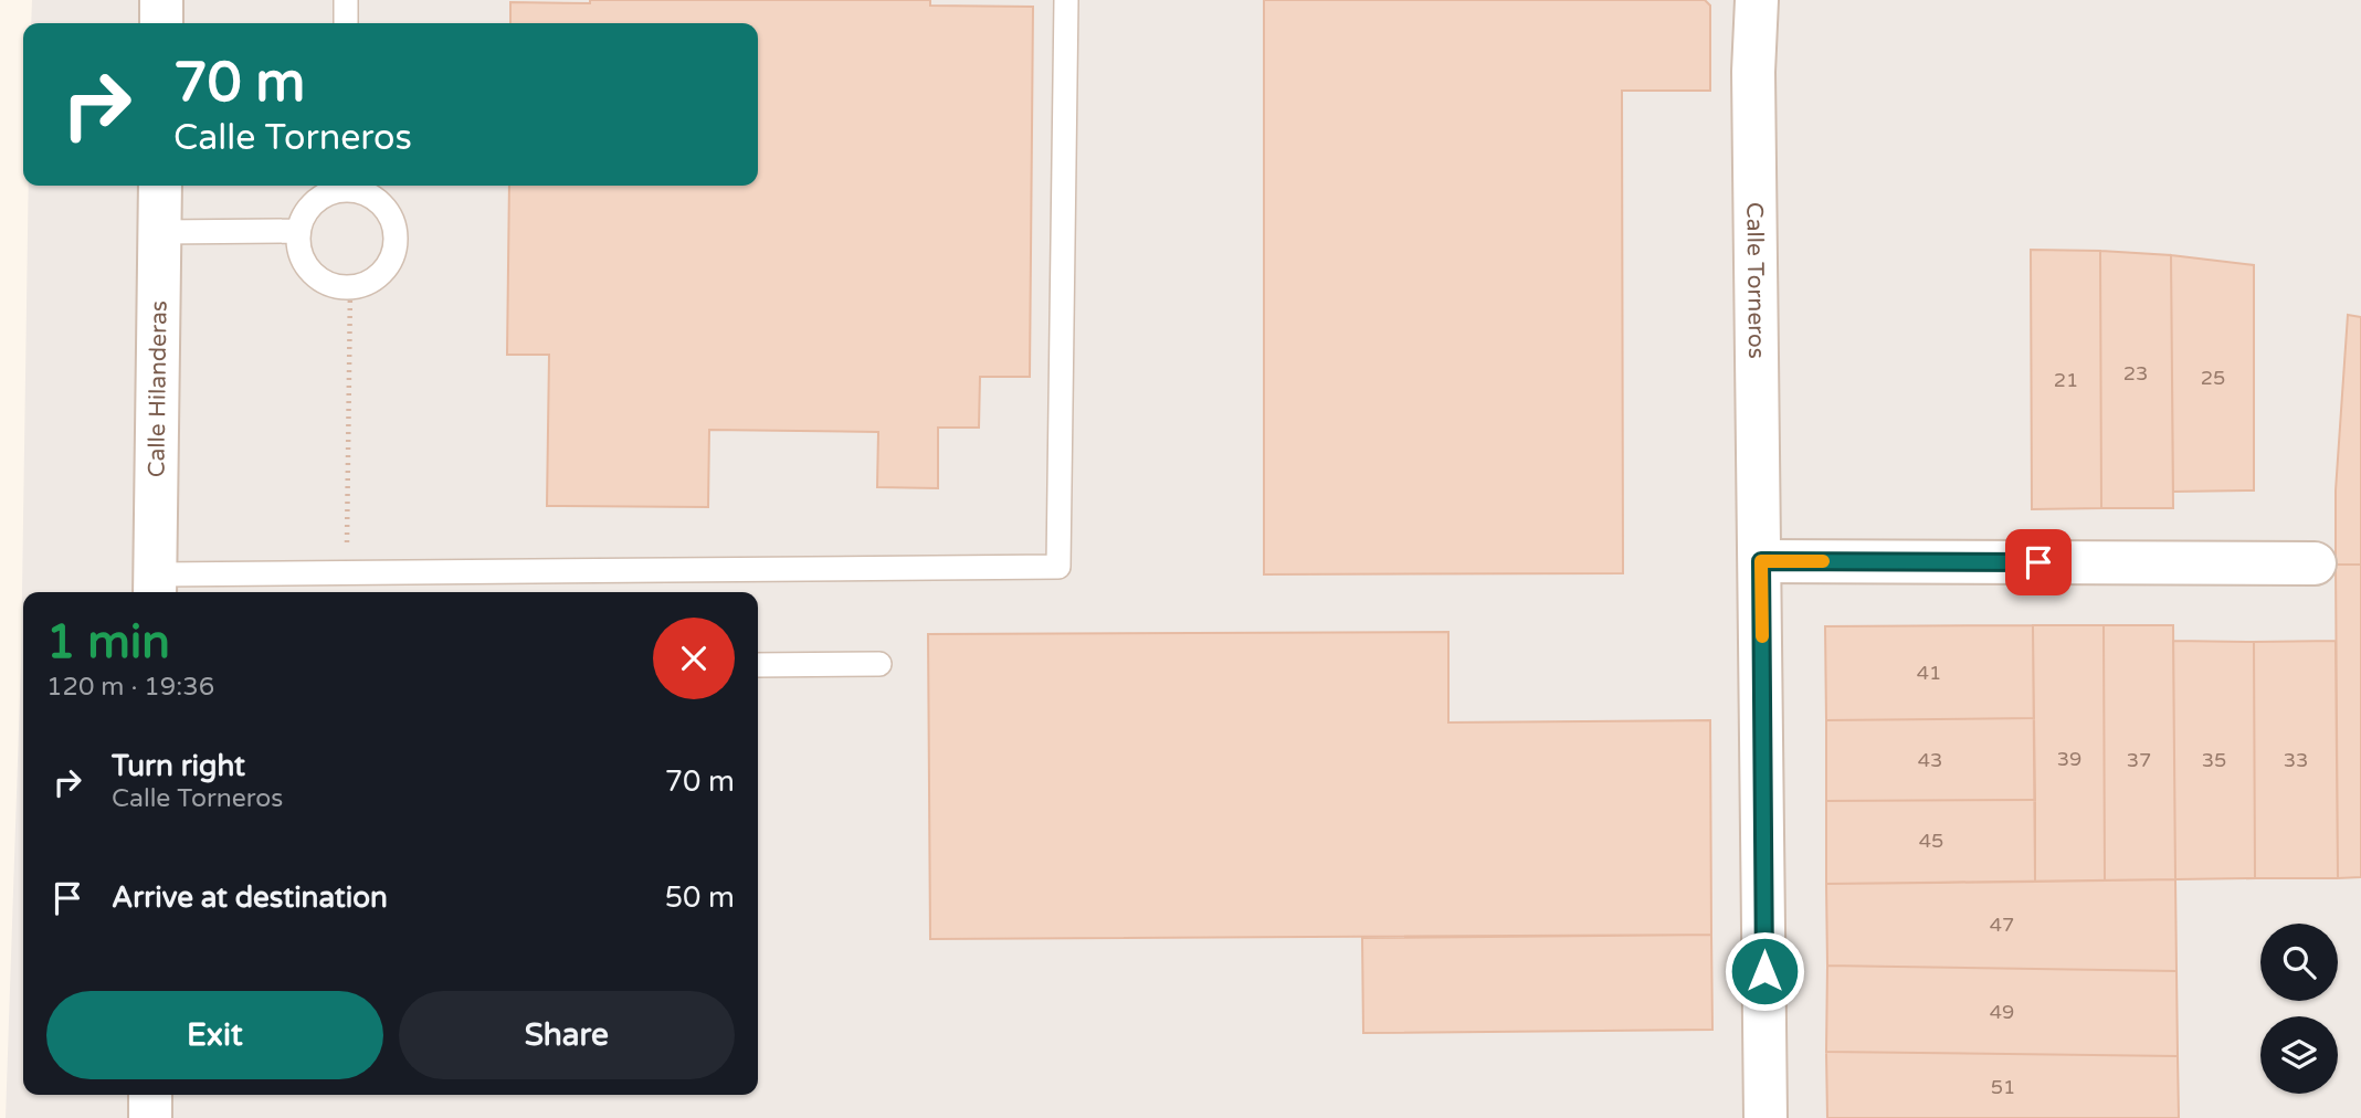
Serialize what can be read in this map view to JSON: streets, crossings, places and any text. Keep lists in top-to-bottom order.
{
  "streets": {
    "street": ["Calle Torneros", "Calle Hilanderas"]
  },
  "house_numbers": [
    "23",
    "25",
    "21",
    "41",
    "39",
    "43",
    "37",
    "35",
    "33",
    "45",
    "47",
    "49",
    "51"
  ],
  "page": {
    "turn": ["70 m", "Calle Torneros"],
    "heading": ["1 min", "120 m · 19:36"],
    "list": [
      {
        "name": "Turn right",
        "note": "Calle Torneros",
        "value": "70 m"
      },
      {
        "name": "Arrive at destination",
        "value": "50 m"
      }
    ],
    "buttons": ["Exit", "Share"]
  }
}
